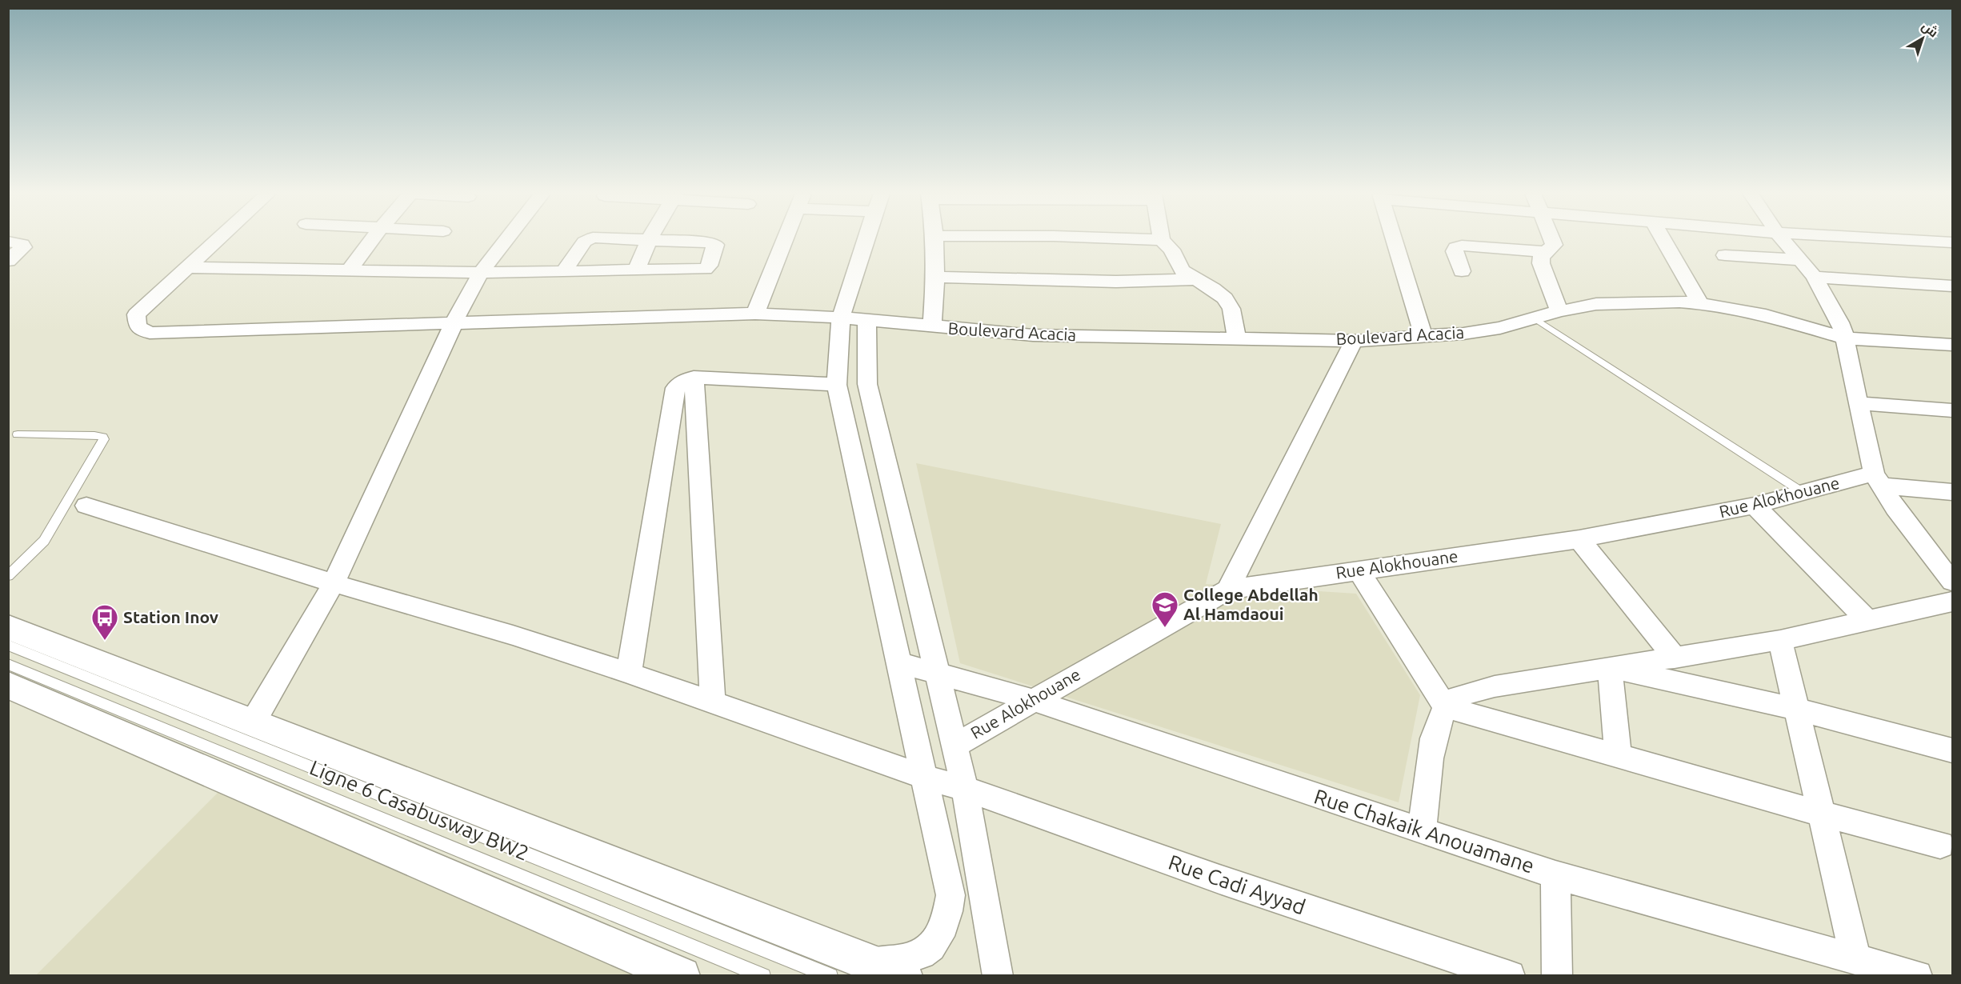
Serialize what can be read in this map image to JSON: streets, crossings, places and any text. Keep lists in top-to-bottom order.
{
  "streets": {
    "street": [
      "Boulevard Acacia",
      "Rue Alokhouane",
      "Rue Chakaik Anouamane",
      "Rue Cadi Ayyad"
    ],
    "lane": ["Ligne 6 Casabusway BW2"]
  },
  "crossings": [
    ["Rue Alokhouane", "Rue Chakaik Anouamane"]
  ],
  "places": {
    "school or university": ["College Abdellah Al Hamdaoui"],
    "bus stop": ["Station Inov"]
  },
  "north": "top right"
}
